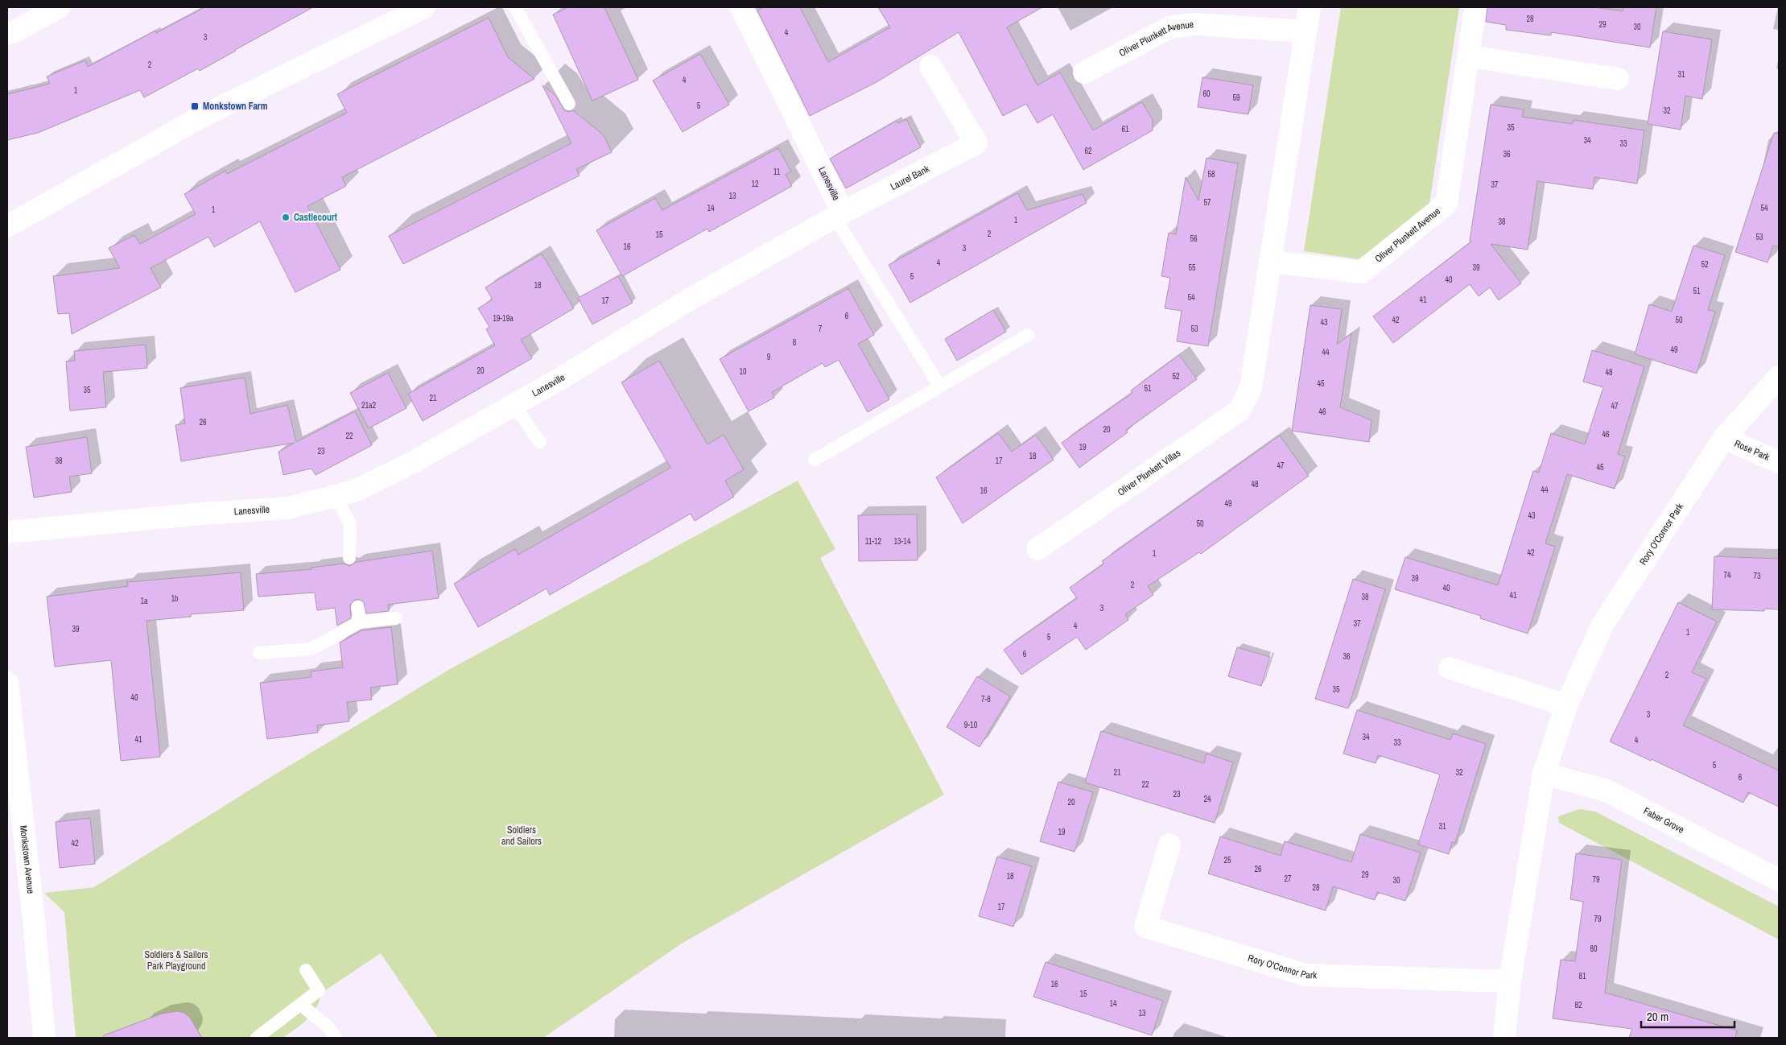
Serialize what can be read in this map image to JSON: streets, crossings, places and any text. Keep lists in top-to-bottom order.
{
  "streets": {
    "street": [
      "Oliver Plunkett Avenue",
      "Laurel Bank",
      "Lanesville",
      "Rose Park",
      "Oliver Plunkett Villas",
      "Rory O'Connor Park",
      "Faber Grove",
      "Monkstown Avenue"
    ]
  },
  "crossings": [
    ["Oliver Plunkett Avenue", "Oliver Plunkett Villas"],
    ["Laurel Bank", "Lanesville"],
    ["Rose Park", "Rory O'Connor Park"],
    ["Rory O'Connor Park", "Faber Grove"]
  ],
  "parks": ["Soldiers and Sailors", "Soldiers & Sailors Park Playground"],
  "places": {
    "transit": ["Monkstown Farm"],
    "other": ["Castlecourt"]
  },
  "house_numbers": [
    "28",
    "29",
    "30",
    "4",
    "3",
    "2",
    "31",
    "4",
    "1",
    "60",
    "59",
    "5",
    "32",
    "35",
    "61",
    "34",
    "33",
    "62",
    "36",
    "11",
    "58",
    "12",
    "37",
    "13",
    "57",
    "14",
    "54",
    "1",
    "1",
    "38",
    "2",
    "15",
    "53",
    "56",
    "16",
    "3",
    "4",
    "52",
    "55",
    "39",
    "5",
    "40",
    "18",
    "51",
    "54",
    "41",
    "17",
    "6",
    "19-19a",
    "42",
    "50",
    "43",
    "7",
    "53",
    "8",
    "49",
    "44",
    "9",
    "20",
    "10",
    "48",
    "52",
    "45",
    "51",
    "35",
    "21",
    "21a2",
    "47",
    "46",
    "26",
    "20",
    "46",
    "22",
    "19",
    "23",
    "18",
    "38",
    "17",
    "47",
    "45",
    "48",
    "44",
    "16",
    "49",
    "43",
    "50",
    "11-12",
    "13-14",
    "42",
    "1",
    "74",
    "73",
    "39",
    "2",
    "40",
    "41",
    "38",
    "1b",
    "1a",
    "3",
    "37",
    "4",
    "39",
    "1",
    "5",
    "6",
    "36",
    "2",
    "35",
    "40",
    "7-8",
    "3",
    "9-10",
    "34",
    "41",
    "4",
    "33",
    "5",
    "21",
    "32",
    "6",
    "22",
    "23",
    "24",
    "20",
    "31",
    "19",
    "42",
    "25",
    "26",
    "29",
    "18",
    "27",
    "79",
    "30",
    "28",
    "17",
    "79",
    "80",
    "81",
    "16",
    "15",
    "14",
    "82",
    "13"
  ],
  "scale_bar": "20 m"
}
